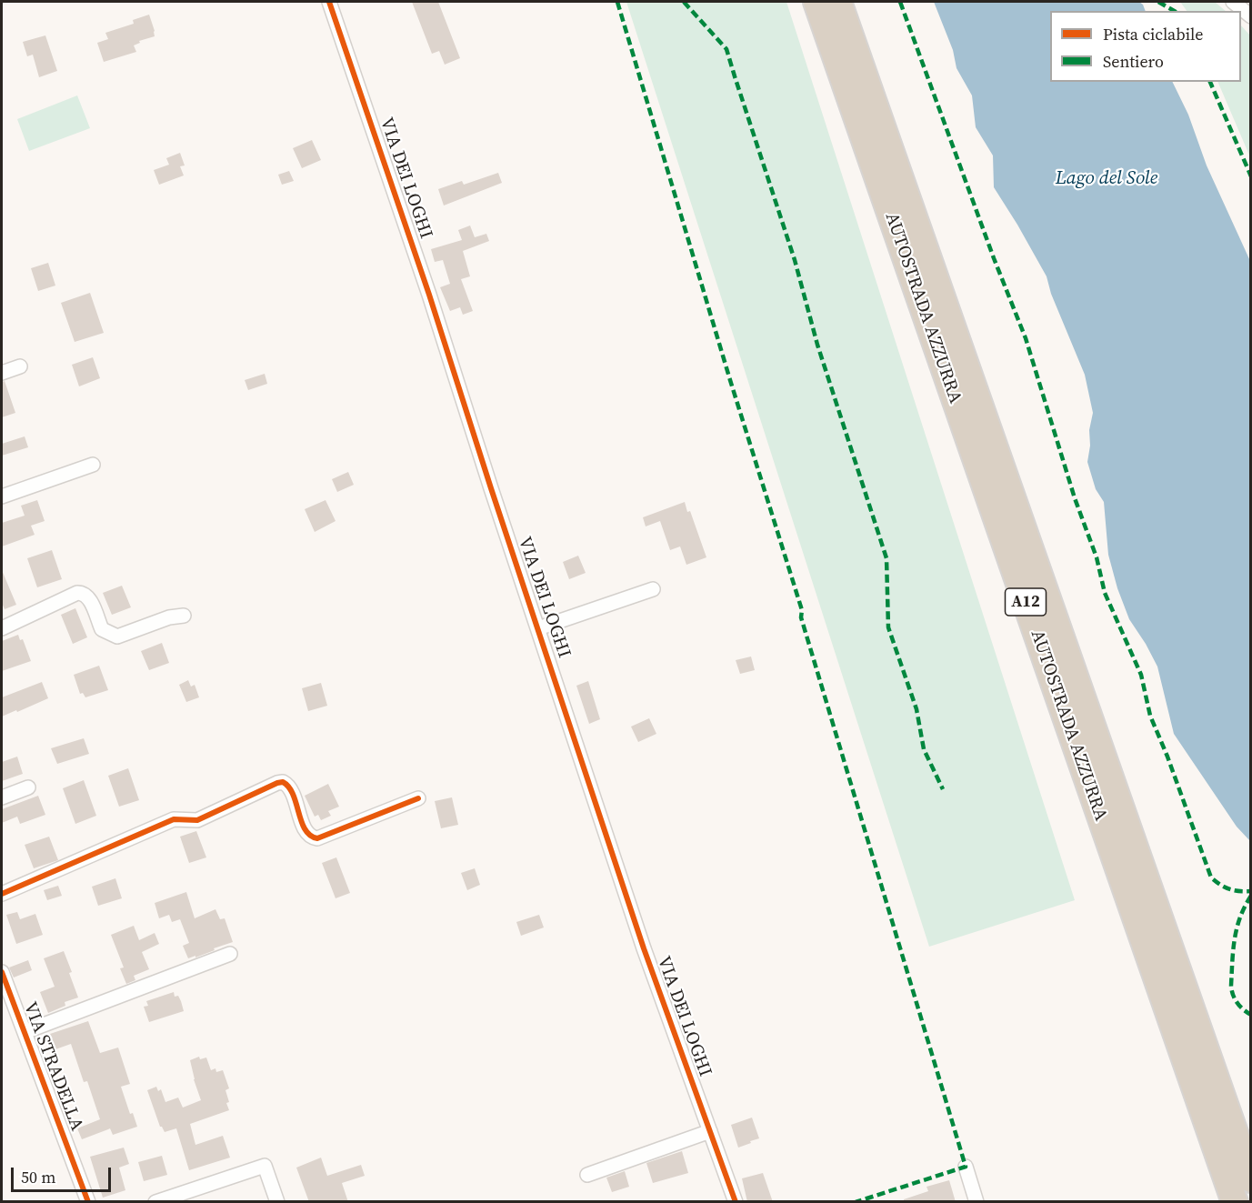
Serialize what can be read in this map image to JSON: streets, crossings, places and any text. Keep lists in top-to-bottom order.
{
  "streets": {
    "highway": ["AUTOSTRADA AZZURRA", "A12"],
    "street": ["VIA DEI LOGHI", "VIA STRADELLA"]
  },
  "water": ["Lago del Sole"],
  "legend": ["Pista ciclabile", "Sentiero"],
  "scale_bar": "50 m"
}
